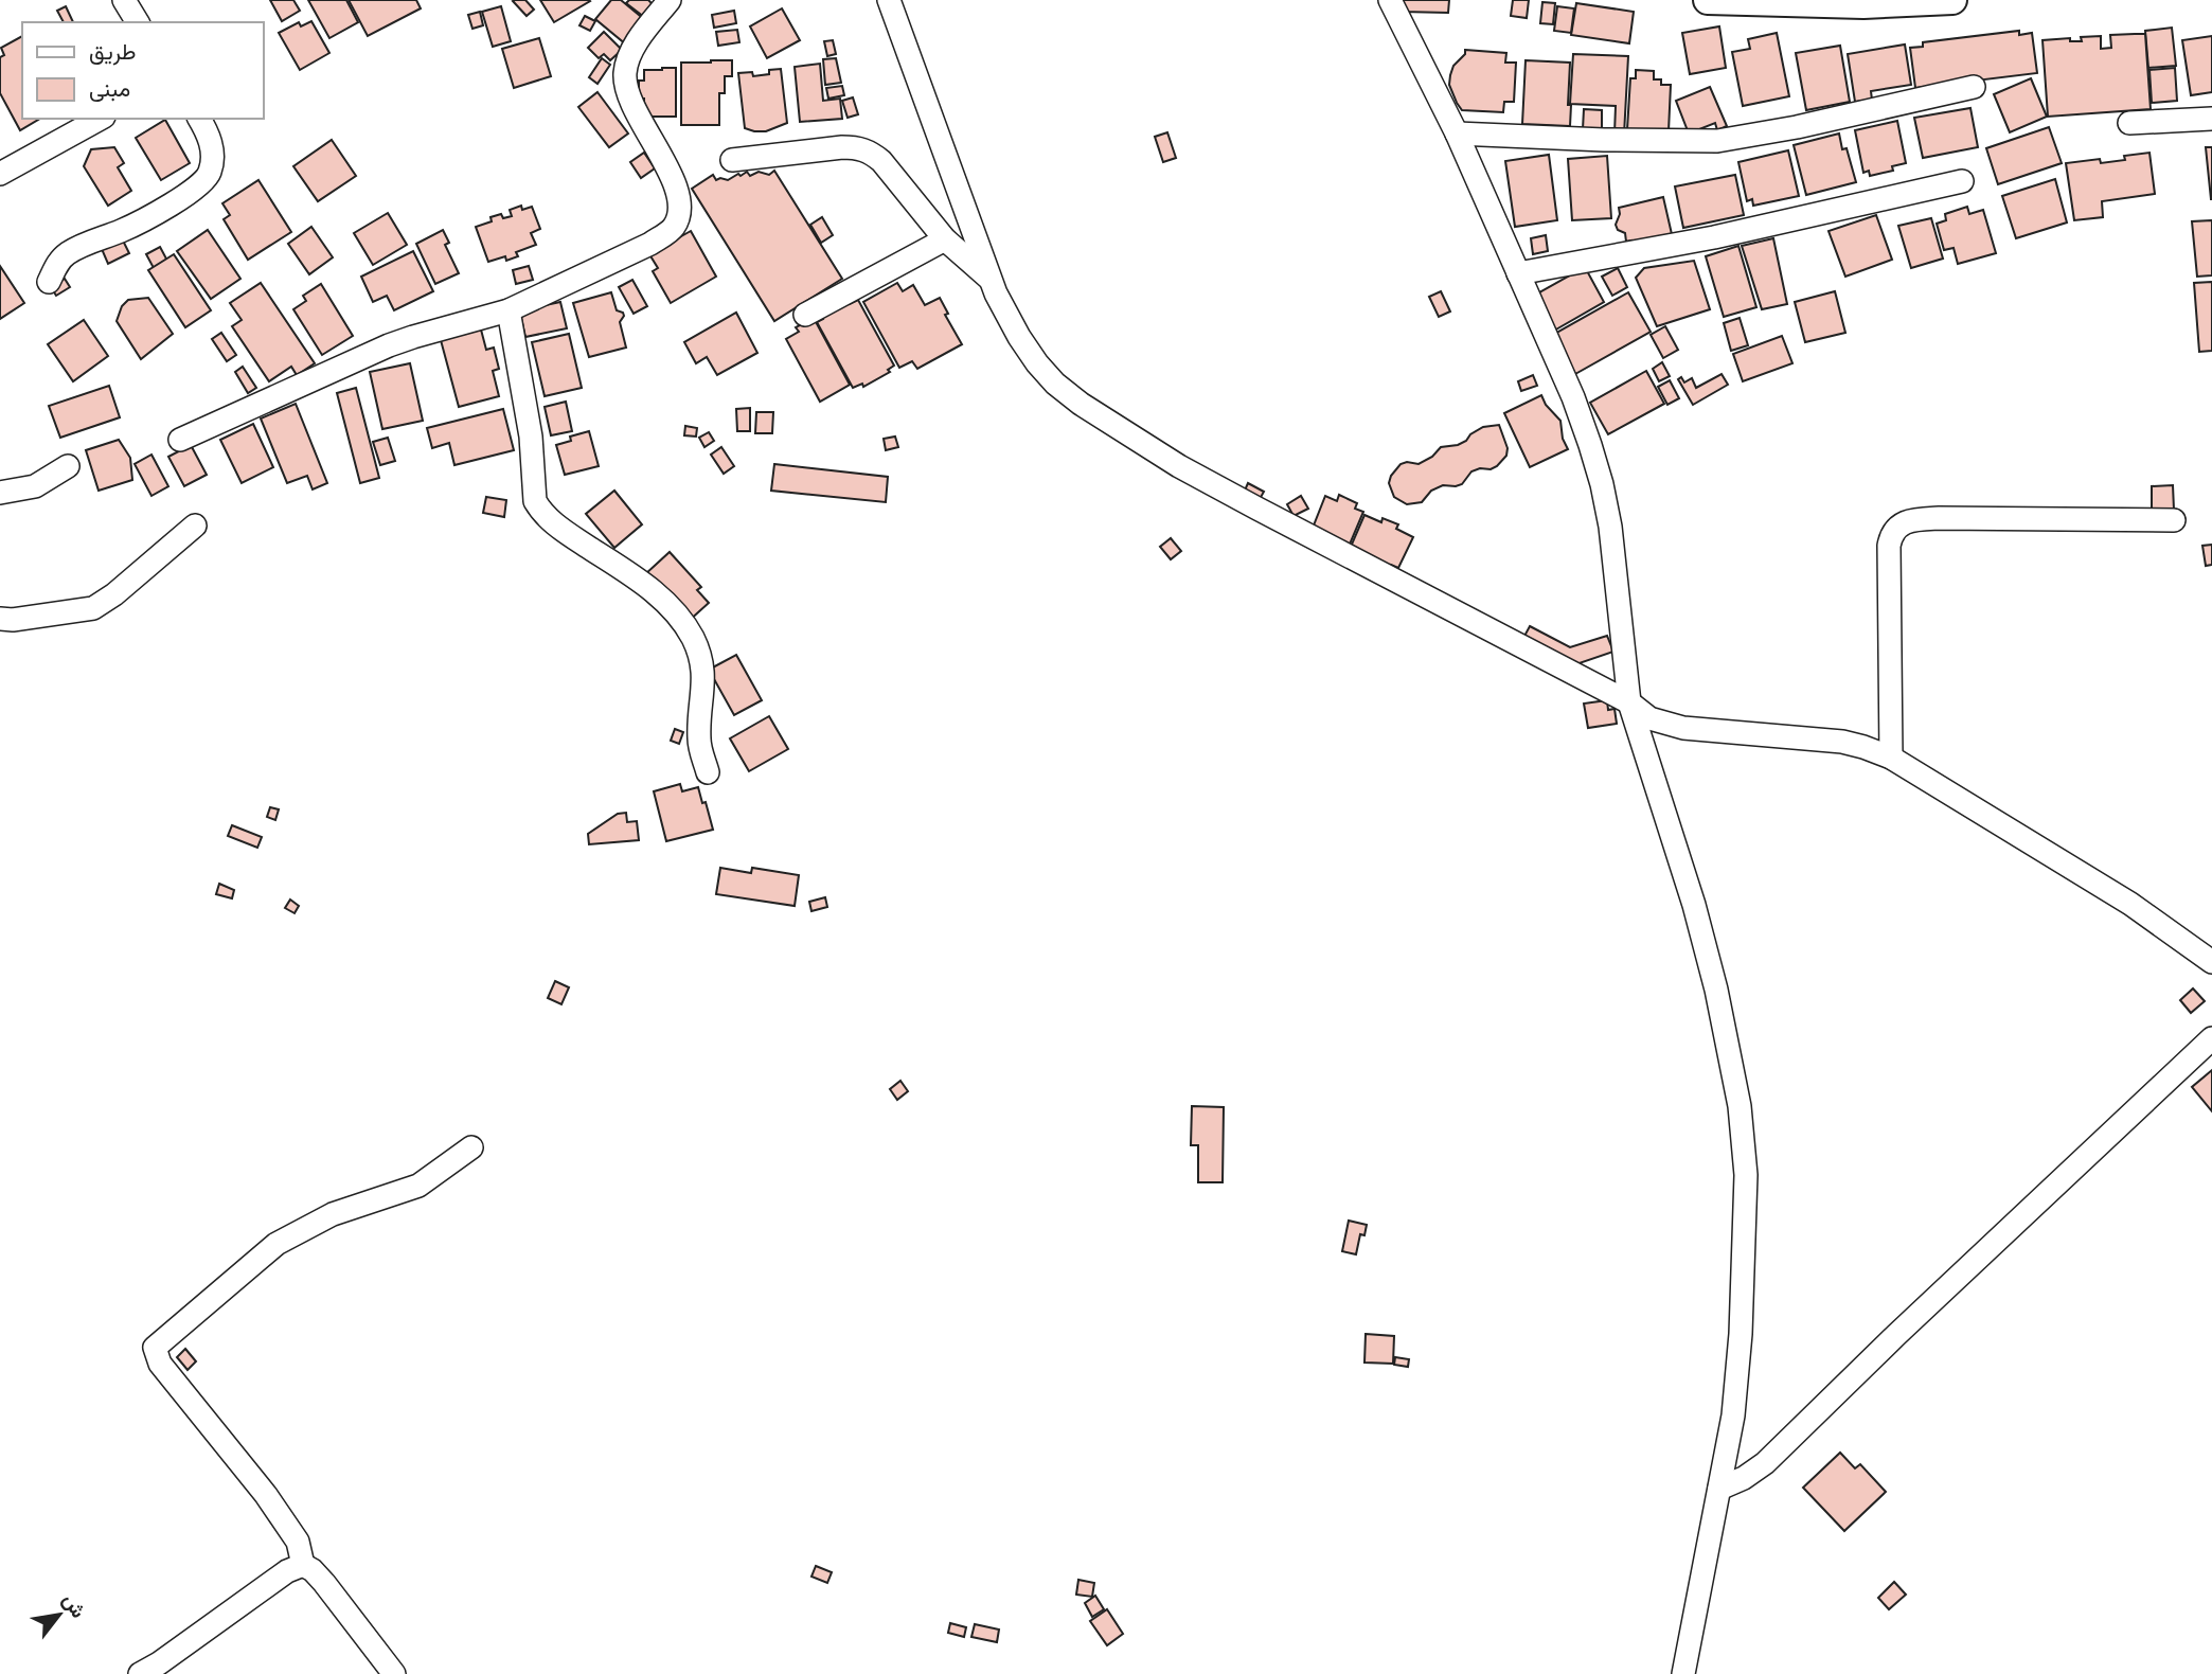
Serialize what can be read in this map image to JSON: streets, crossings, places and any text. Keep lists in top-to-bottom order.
{
  "legend": ["طريق", "مبنى"],
  "north": "top right"
}
